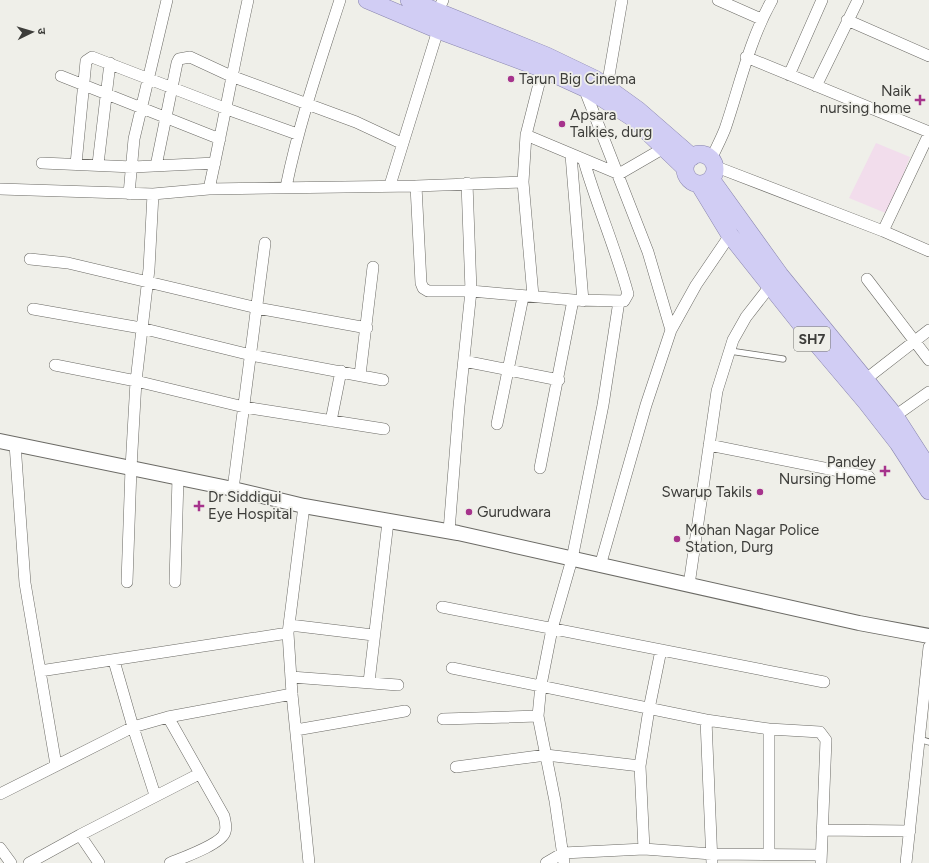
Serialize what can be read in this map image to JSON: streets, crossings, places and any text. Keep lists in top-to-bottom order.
{
  "streets": {
    "main road": ["SH7"]
  },
  "places": {
    "other": [
      "Tarun Big Cinema",
      "Apsara Talkies, durg",
      "Swarup Takils",
      "Gurudwara",
      "Mohan Nagar Police Station, Durg"
    ],
    "health": ["Naik nursing home", "Pandey Nursing Home", "Dr Siddiqui Eye Hospital"]
  },
  "north": "right"
}
